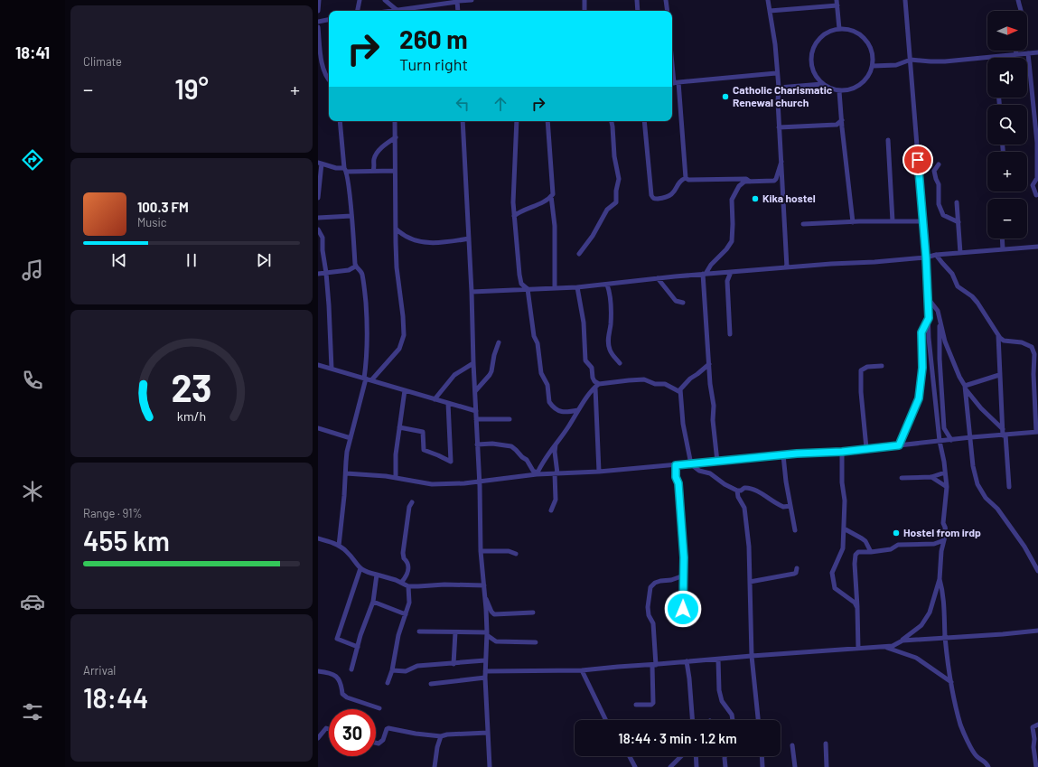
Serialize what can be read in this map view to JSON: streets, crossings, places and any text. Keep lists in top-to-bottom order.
{
  "places": ["Catholic Charismatic Renewal church", "Kika hostel", "Hostel from irdp"],
  "north": "right",
  "page": {
    "tabs": "18:41",
    "tile": [
      "Climate",
      ["Range · 91%", "455 km"],
      ["Arrival", "18:44"]
    ],
    "map_buttons": ["+", "−"],
    "turn": ["260 m", "Turn right"],
    "heat": ["−", "19°", "+"],
    "song": ["100.3 FM", "Music"],
    "limit": "30",
    "trip": "18:44 · 3 min · 1.2 km",
    "gauge": ["23", "km/h"]
  }
}
